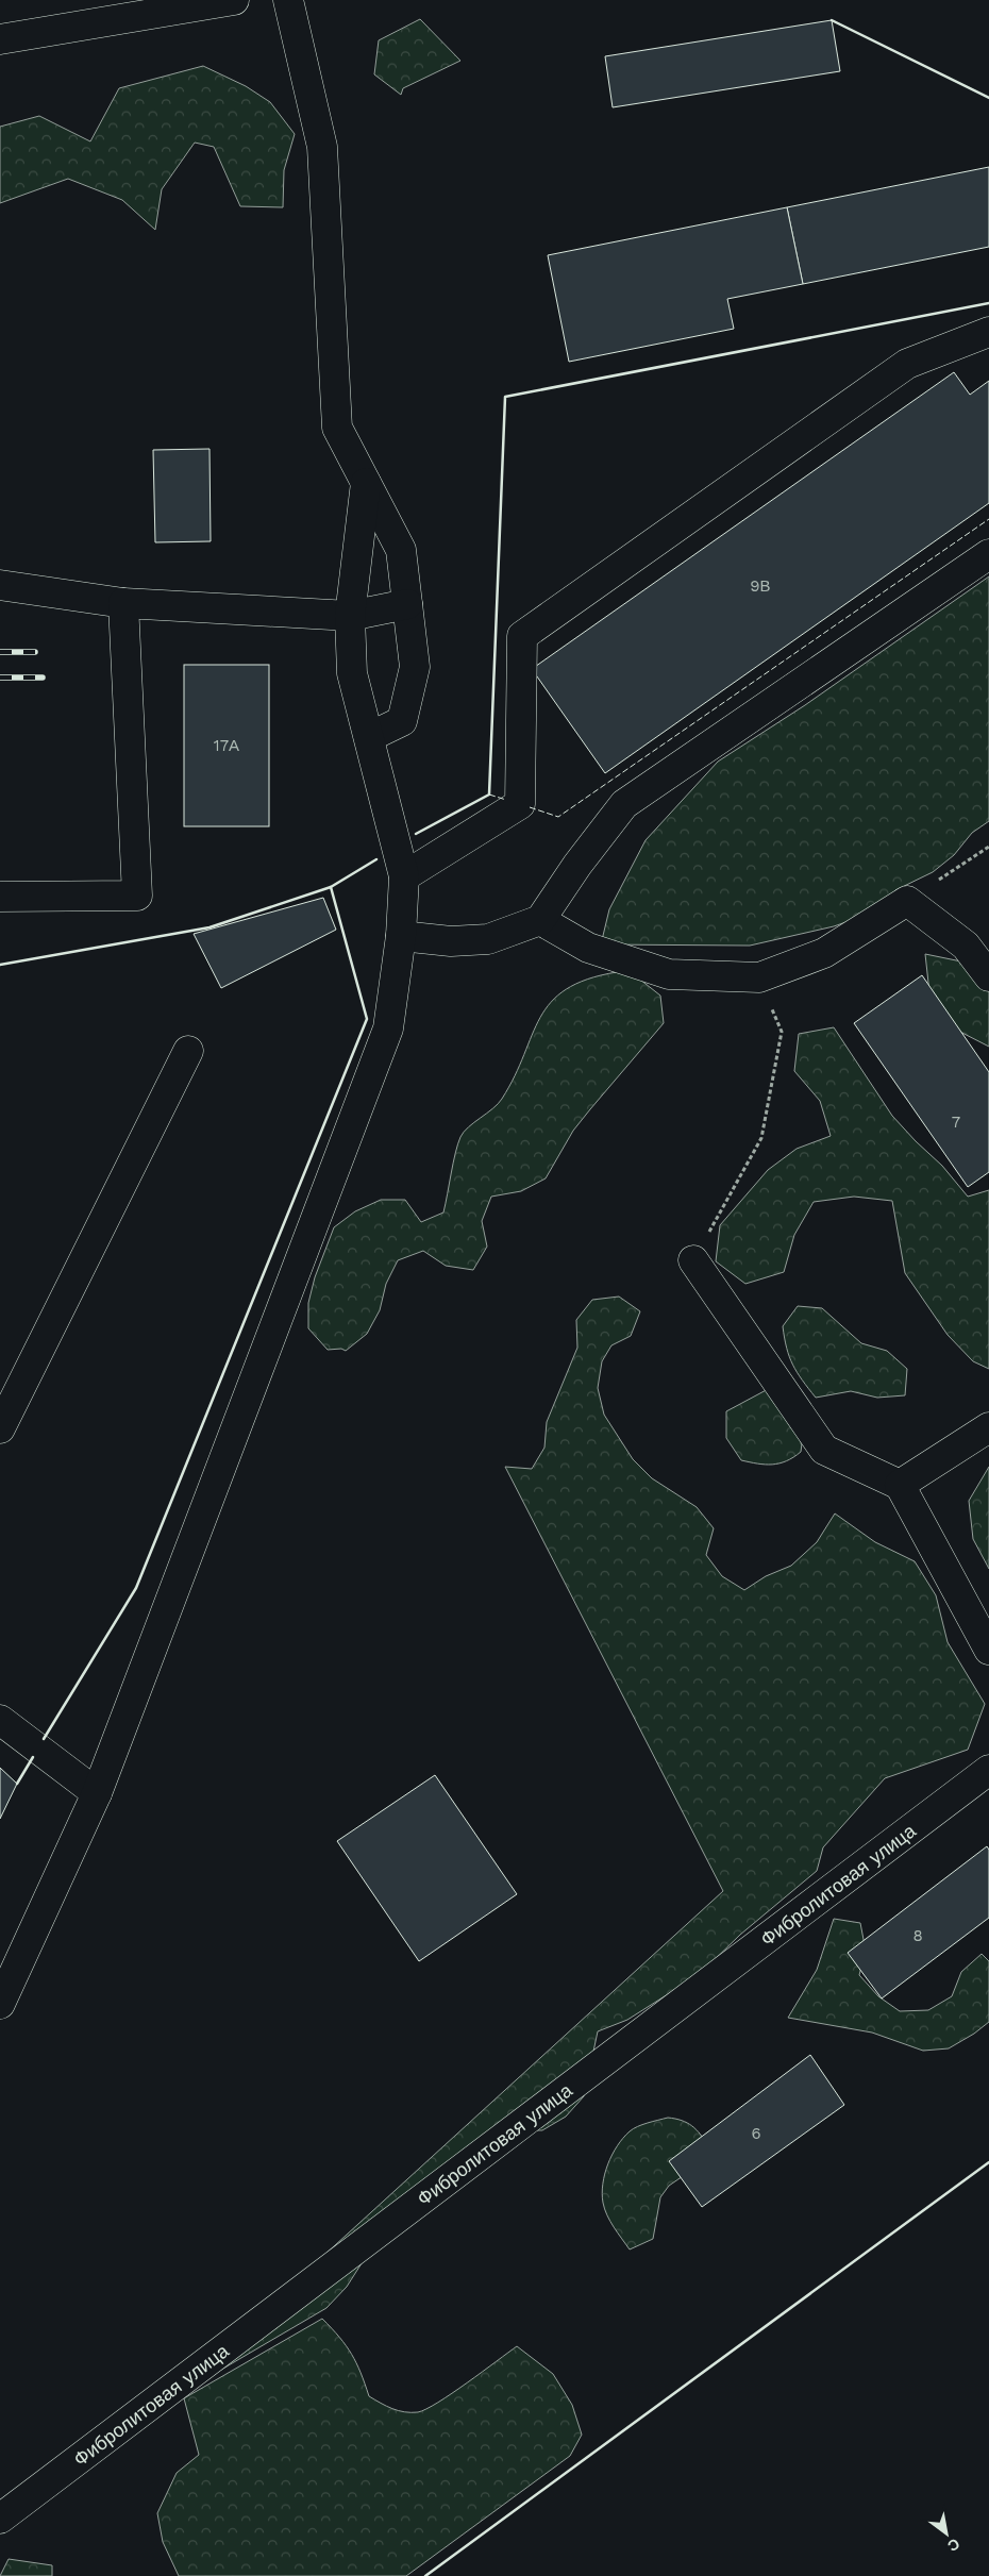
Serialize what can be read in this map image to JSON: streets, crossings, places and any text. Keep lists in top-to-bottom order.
{
  "streets": {
    "street": ["Фибролитовая улица"]
  },
  "house_numbers": [
    "9В",
    "17А",
    "7",
    "8",
    "6"
  ],
  "north": "bottom right"
}
